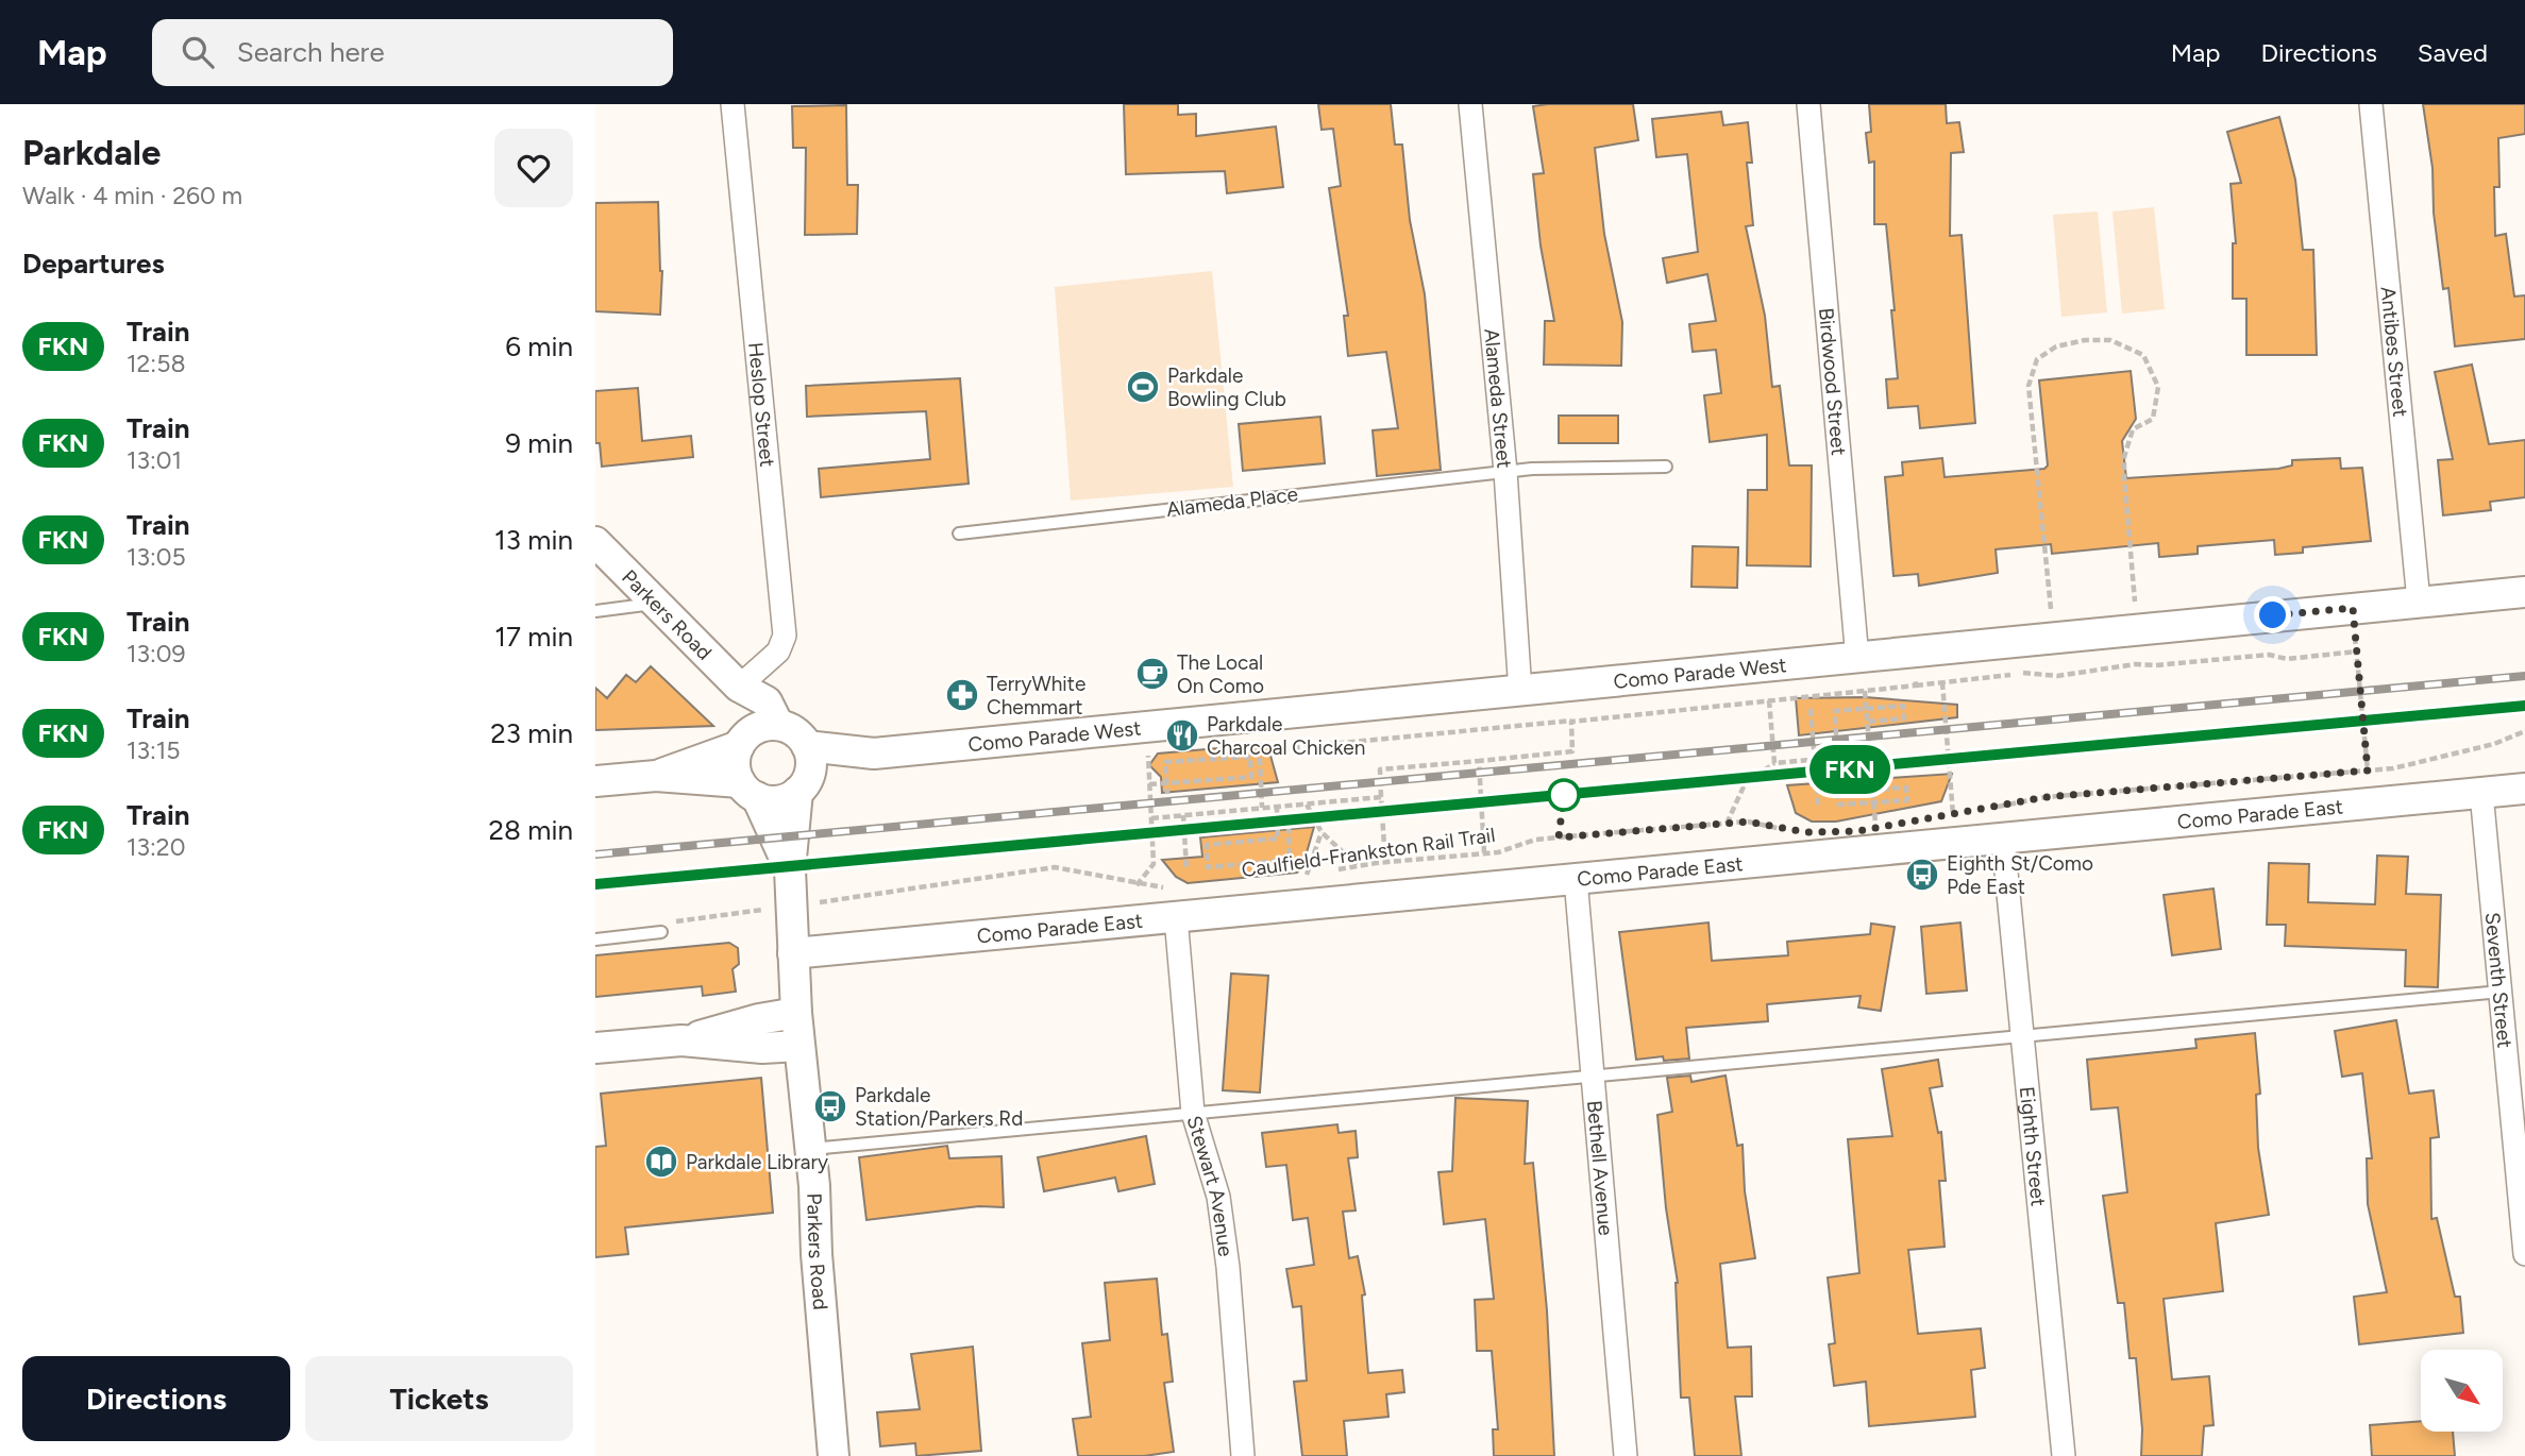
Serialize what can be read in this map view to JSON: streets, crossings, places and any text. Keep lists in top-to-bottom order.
{
  "streets": {
    "street": [
      "Antibes Street",
      "Birdwood Street",
      "Alameda Street",
      "Heslop Street",
      "Parkers Road",
      "Como Parade West",
      "Como Parade East",
      "Seventh Street",
      "Eighth Street",
      "Bethell Avenue",
      "Stewart Avenue"
    ],
    "lane": ["Alameda Place"],
    "path": ["Caulfield-Frankston Rail Trail"]
  },
  "crossings": [
    ["Antibes Street", "Como Parade West"],
    ["Birdwood Street", "Como Parade West"],
    ["Alameda Street", "Alameda Place"],
    ["Alameda Street", "Como Parade West"],
    ["Heslop Street", "Parkers Road"],
    ["Parkers Road", "Como Parade West"],
    ["Parkers Road", "Como Parade East"],
    ["Como Parade East", "Seventh Street"],
    ["Como Parade East", "Eighth Street"],
    ["Como Parade East", "Bethell Avenue"],
    ["Como Parade East", "Stewart Avenue"]
  ],
  "places": {
    "sports": ["Parkdale Bowling Club"],
    "cafe": ["The Local On Como"],
    "pharmacy": ["TerryWhite Chemmart"],
    "restaurant": ["Parkdale Charcoal Chicken"],
    "bus stop": ["Eighth St/Como Pde East", "Parkdale Station/Parkers Rd"],
    "library": ["Parkdale Library"]
  },
  "north": "bottom right",
  "page": {
    "header": "Map",
    "search": "Search here",
    "nav": ["Map", "Directions", "Saved"],
    "heading": [
      ["Parkdale", "Walk · 4 min · 260 m"],
      "Departures"
    ],
    "on_map": "FKN",
    "list": [
      {
        "mark": "FKN",
        "name": "Train",
        "note": "12:58",
        "value": "6 min"
      },
      {
        "mark": "FKN",
        "name": "Train",
        "note": "13:01",
        "value": "9 min"
      },
      {
        "mark": "FKN",
        "name": "Train",
        "note": "13:05",
        "value": "13 min"
      },
      {
        "mark": "FKN",
        "name": "Train",
        "note": "13:09",
        "value": "17 min"
      },
      {
        "mark": "FKN",
        "name": "Train",
        "note": "13:15",
        "value": "23 min"
      },
      {
        "mark": "FKN",
        "name": "Train",
        "note": "13:20",
        "value": "28 min"
      }
    ],
    "buttons": ["Directions", "Tickets"]
  }
}
